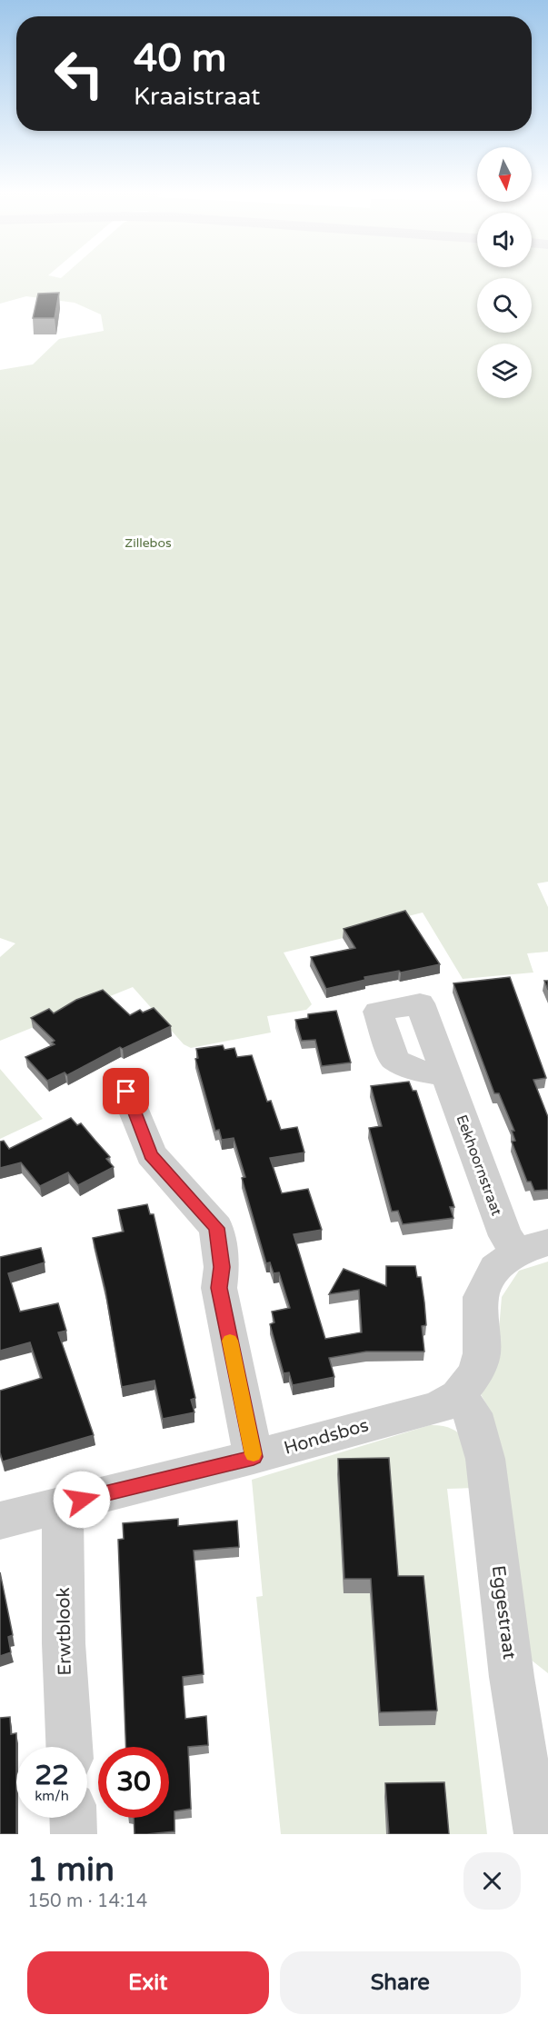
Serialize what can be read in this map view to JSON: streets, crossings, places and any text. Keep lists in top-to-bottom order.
{
  "streets": {
    "street": [
      "Eekhoornstraat",
      "Hondsbos",
      "Eggestraat",
      "Erwtblook"
    ]
  },
  "crossings": [
    ["Eekhoornstraat", "Hondsbos"],
    ["Hondsbos", "Eggestraat"],
    ["Hondsbos", "Erwtblook"]
  ],
  "parks": ["Zillebos"],
  "north": "bottom",
  "page": {
    "turn": ["40 m", "Kraaistraat"],
    "speed": "22 km/h",
    "limit": "30",
    "heading": ["1 min", "150 m · 14:14"],
    "buttons": ["Exit", "Share"]
  }
}
